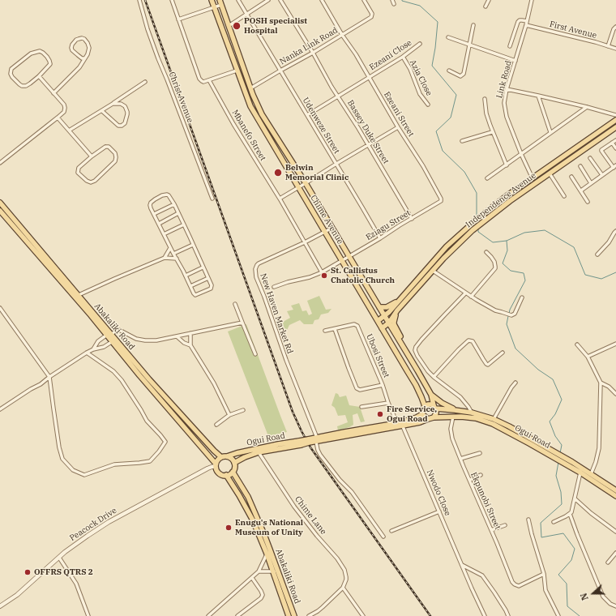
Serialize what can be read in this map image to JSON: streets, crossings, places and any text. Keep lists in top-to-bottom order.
{
  "streets": {
    "main road": [
      "Independence Avenue",
      "Chime Avenue",
      "Abakaliki Road",
      "Ogui Road"
    ],
    "street": [
      "First Avenue",
      "Nanka Link Road",
      "Ezeani Close",
      "Azia Close",
      "Link Road",
      "Christ Avenue",
      "Ezeani Street",
      "Udenweze Street",
      "Bassey Duke Street",
      "Mbanefo Street",
      "Eziagu Street",
      "New Haven Market Rd",
      "Ubosi Street",
      "Nwodo Close",
      "Ekpunobi Street",
      "Chime Lane",
      "Peacock Drive"
    ]
  },
  "crossings": [
    ["First Avenue", "Link Road"],
    ["Nanka Link Road", "Ezeani Street"],
    ["Nanka Link Road", "Udenweze Street"],
    ["Nanka Link Road", "Bassey Duke Street"],
    ["Nanka Link Road", "Chime Avenue"],
    ["Ezeani Close", "Azia Close"],
    ["Ezeani Close", "Ezeani Street"],
    ["Ezeani Close", "Udenweze Street"],
    ["Ezeani Close", "Bassey Duke Street"],
    ["Link Road", "Independence Avenue"],
    ["Ezeani Street", "Eziagu Street"],
    ["Udenweze Street", "Eziagu Street"],
    ["Bassey Duke Street", "Eziagu Street"],
    ["Mbanefo Street", "New Haven Market Rd"],
    ["Independence Avenue", "Chime Avenue"],
    ["Chime Avenue", "Eziagu Street"],
    ["Chime Avenue", "New Haven Market Rd"],
    ["Chime Avenue", "Ogui Road"],
    ["New Haven Market Rd", "Ogui Road"],
    ["Abakaliki Road", "Ogui Road"],
    ["Abakaliki Road", "Peacock Drive"],
    ["Ubosi Street", "Ogui Road"],
    ["Ubosi Street", "Nwodo Close"],
    ["Ogui Road", "Nwodo Close"],
    ["Ogui Road", "Ekpunobi Street"],
    ["Ogui Road", "Chime Lane"],
    ["Ogui Road", "Peacock Drive"]
  ],
  "places": [
    "POSH specialist Hospital",
    "Belwin Memorial Clinic",
    "St. Callistus Chatolic Church",
    "Fire Service, Ogui Road",
    "Enugu's National Museum of Unity",
    "OFFRS QTRS 2"
  ],
  "north": "left"
}
